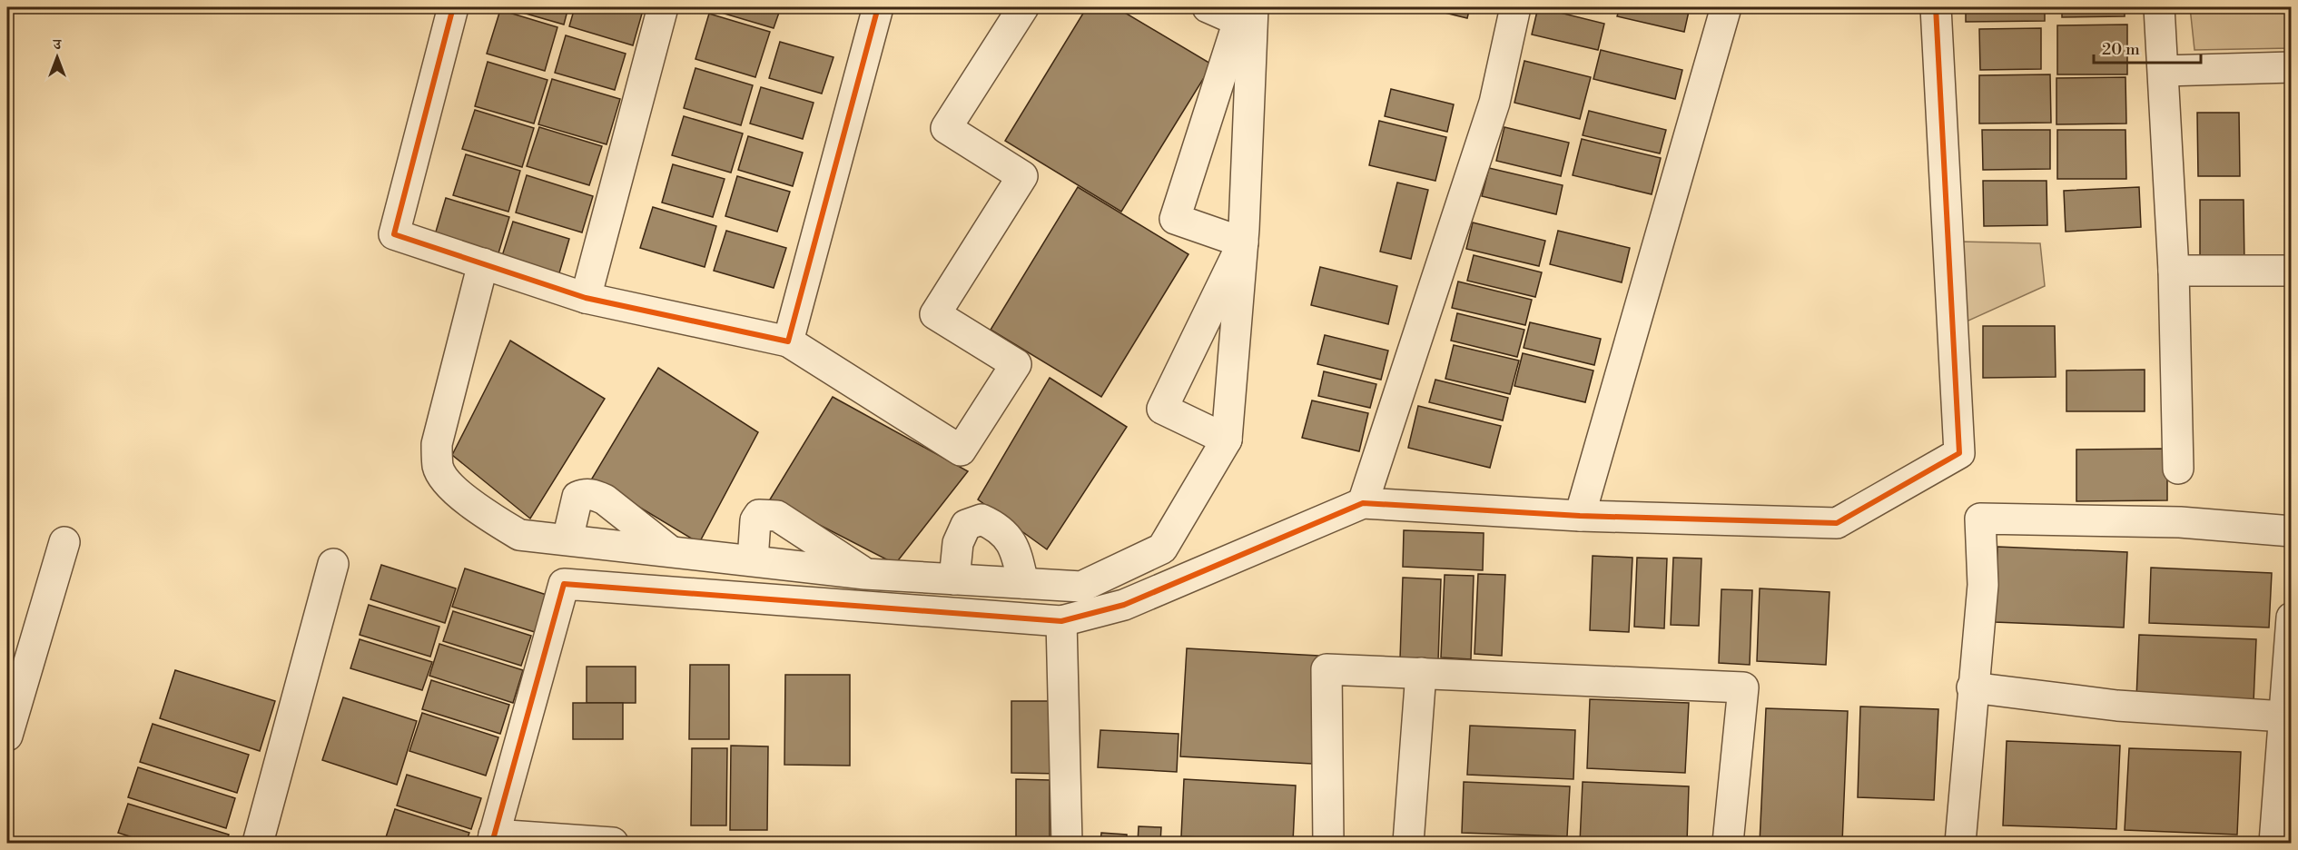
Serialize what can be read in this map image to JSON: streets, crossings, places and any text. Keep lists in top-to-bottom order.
{
  "scale_bar": "20 m",
  "north": "top"
}
